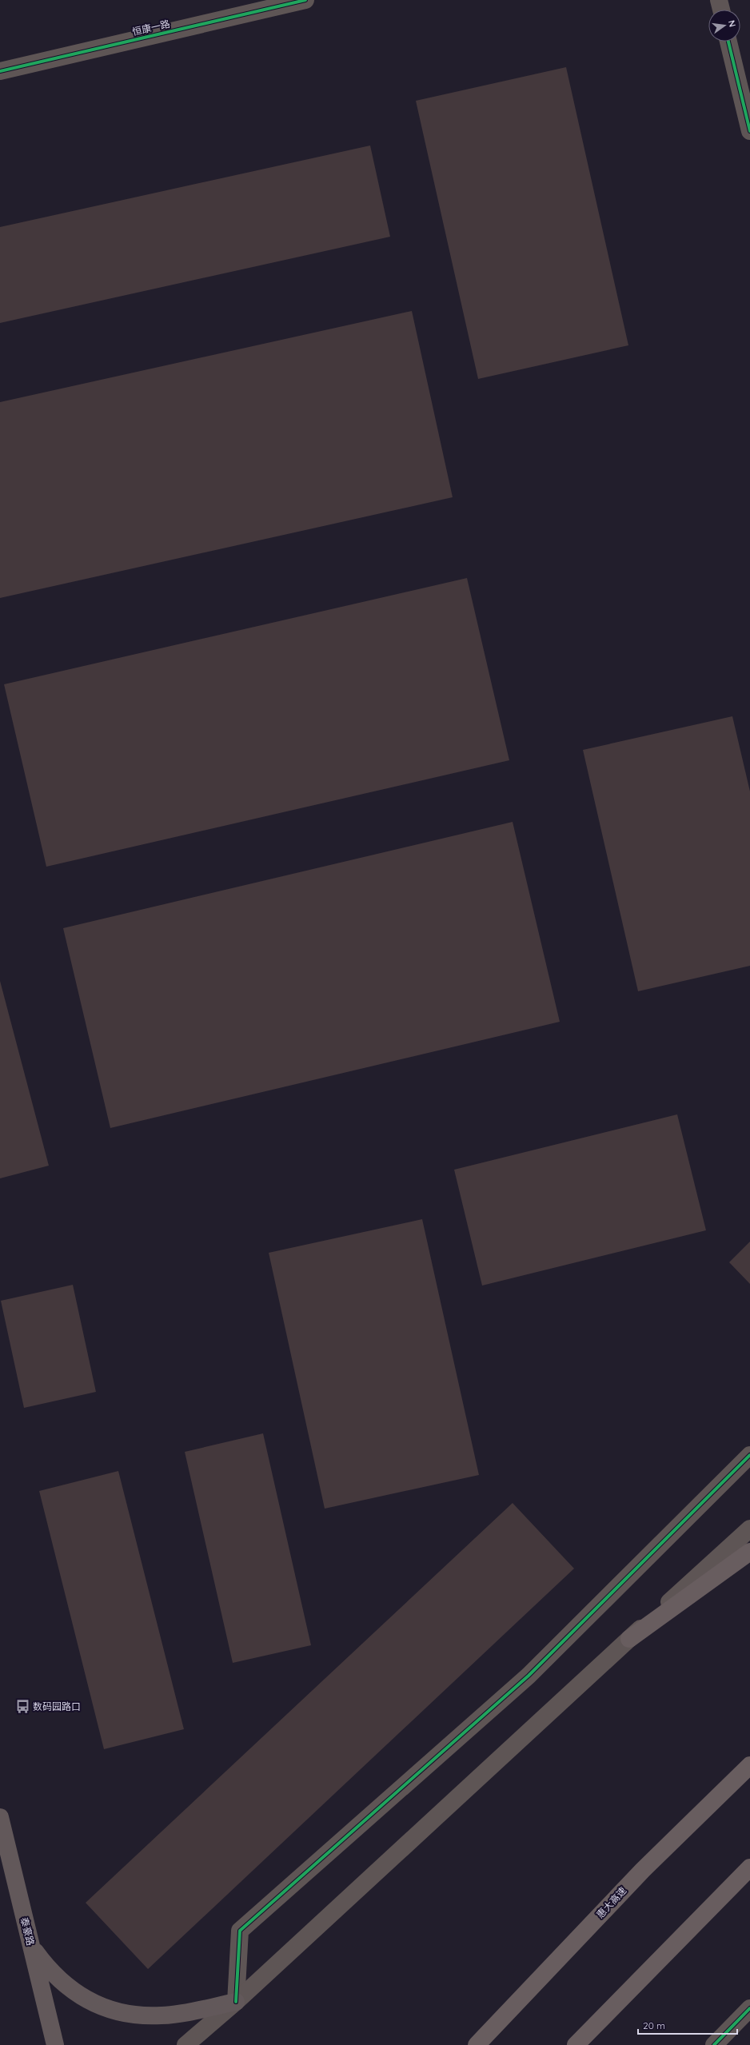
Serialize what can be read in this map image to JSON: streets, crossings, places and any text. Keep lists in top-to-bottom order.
{
  "streets": {
    "highway": ["惠大高速"],
    "main road": ["泰豪路"],
    "street": ["恒康一路"]
  },
  "places": {
    "bus stop": ["数码园路口"]
  },
  "scale_bar": "20 m",
  "north": "right"
}
